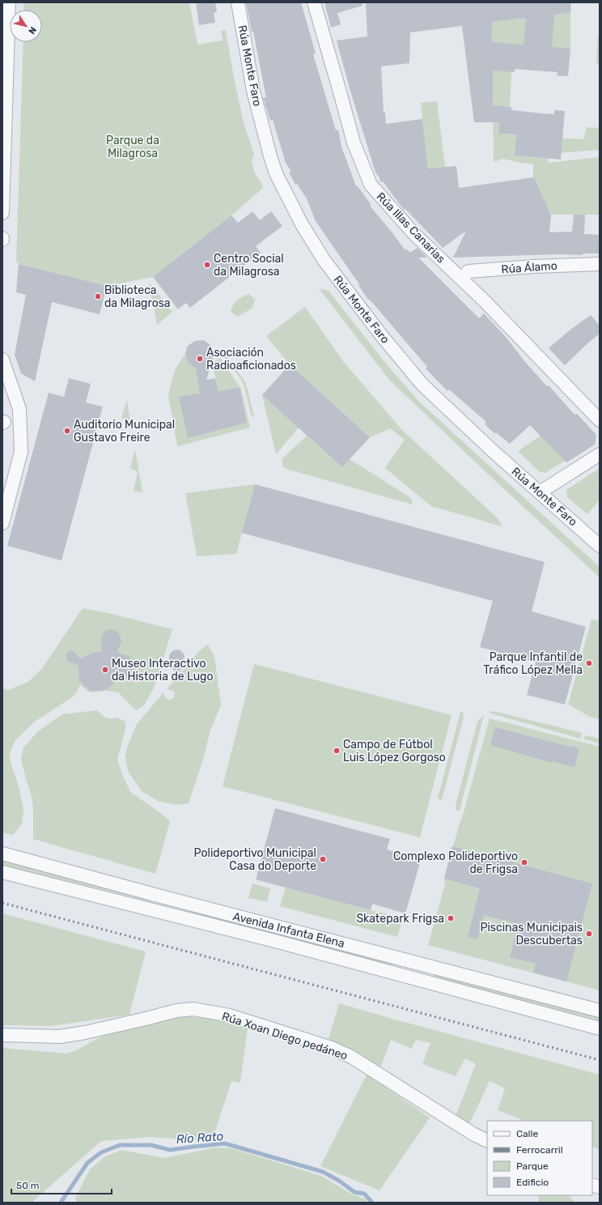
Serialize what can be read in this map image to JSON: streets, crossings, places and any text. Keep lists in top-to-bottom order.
{
  "streets": {
    "street": [
      "Rúa Monte Faro",
      "Rúa Illas Canarias",
      "Rúa Álamo",
      "Avenida Infanta Elena",
      "Rúa Xoan Diego pedáneo"
    ]
  },
  "crossings": [
    ["Rúa Illas Canarias", "Rúa Álamo"]
  ],
  "water": ["Río Rato"],
  "parks": ["Parque da Milagrosa"],
  "places": [
    "Centro Social da Milagrosa",
    "Biblioteca da Milagrosa",
    "Asociación Radioaficionados",
    "Auditorio Municipal Gustavo Freire",
    "Parque Infantil de Tráfico López Mella",
    "Museo Interactivo da Historia de Lugo",
    "Campo de Fútbol Luis López Gorgoso",
    "Polideportivo Municipal Casa do Deporte",
    "Complexo Polideportivo de Frigsa",
    "Skatepark Frigsa",
    "Piscinas Municipais Descubertas"
  ],
  "legend": [
    "Calle",
    "Ferrocarril",
    "Parque",
    "Edificio"
  ],
  "scale_bar": "50 m",
  "north": "bottom right"
}
